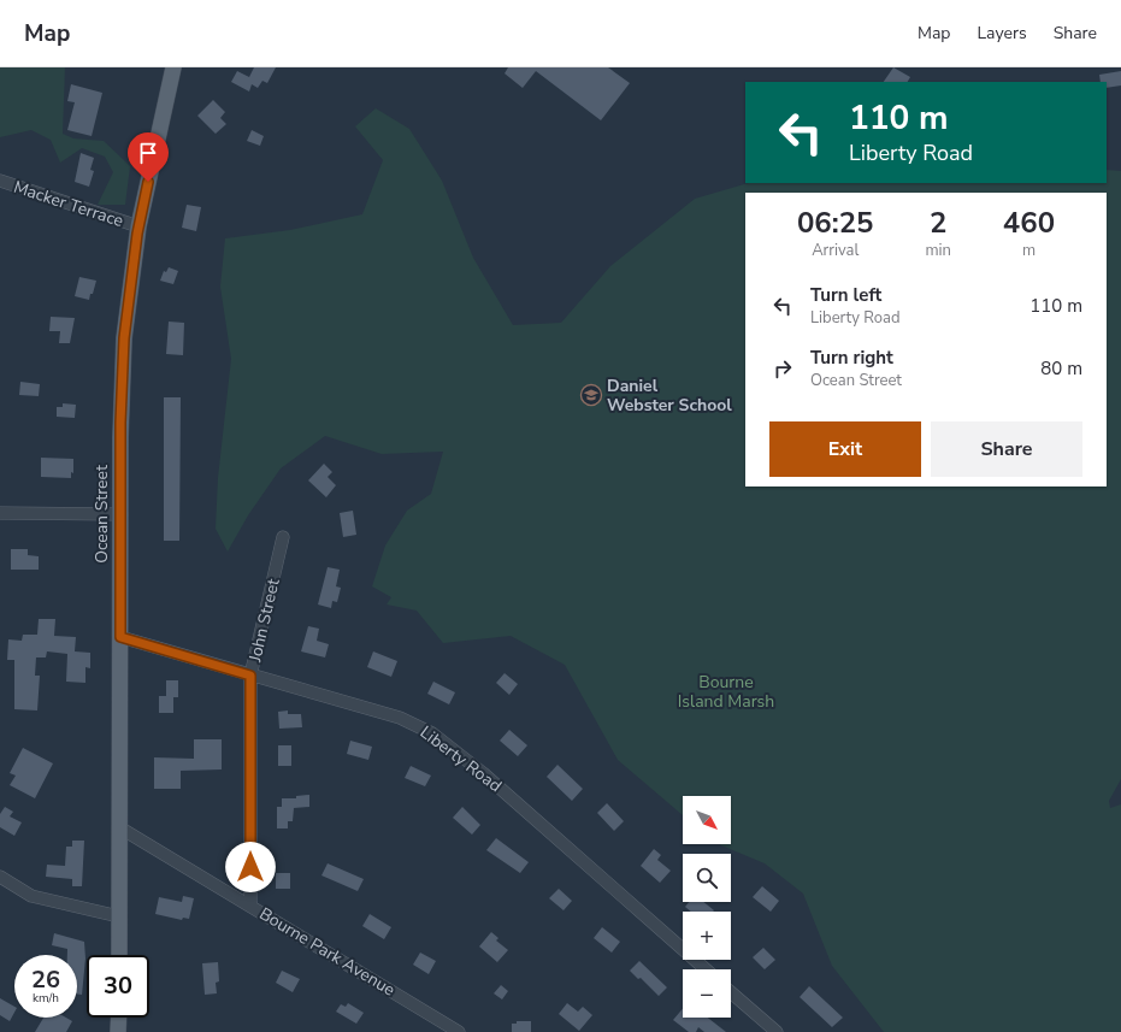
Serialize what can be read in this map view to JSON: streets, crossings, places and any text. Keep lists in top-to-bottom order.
{
  "streets": {
    "main road": ["Ocean Street"],
    "street": [
      "Macker Terrace",
      "John Street",
      "Liberty Road",
      "Bourne Park Avenue"
    ]
  },
  "crossings": [
    ["Macker Terrace", "Ocean Street"],
    ["Ocean Street", "Liberty Road"],
    ["Ocean Street", "Bourne Park Avenue"],
    ["John Street", "Liberty Road"],
    ["John Street", "Bourne Park Avenue"]
  ],
  "parks": ["Bourne Island Marsh"],
  "places": {
    "school or university": ["Daniel Webster School"]
  },
  "north": "bottom right",
  "page": {
    "header": "Map",
    "nav": ["Map", "Layers", "Share"],
    "turn": ["110 m", "Liberty Road"],
    "eta": [
      "06:25",
      "Arrival",
      "2",
      "min",
      "460",
      "m"
    ],
    "list": [
      {
        "name": "Turn left",
        "note": "Liberty Road",
        "value": "110 m"
      },
      {
        "name": "Turn right",
        "note": "Ocean Street",
        "value": "80 m"
      }
    ],
    "buttons": ["Exit", "Share"],
    "map_buttons": ["+", "−"],
    "speed": "26 km/h",
    "limit": "30"
  }
}
